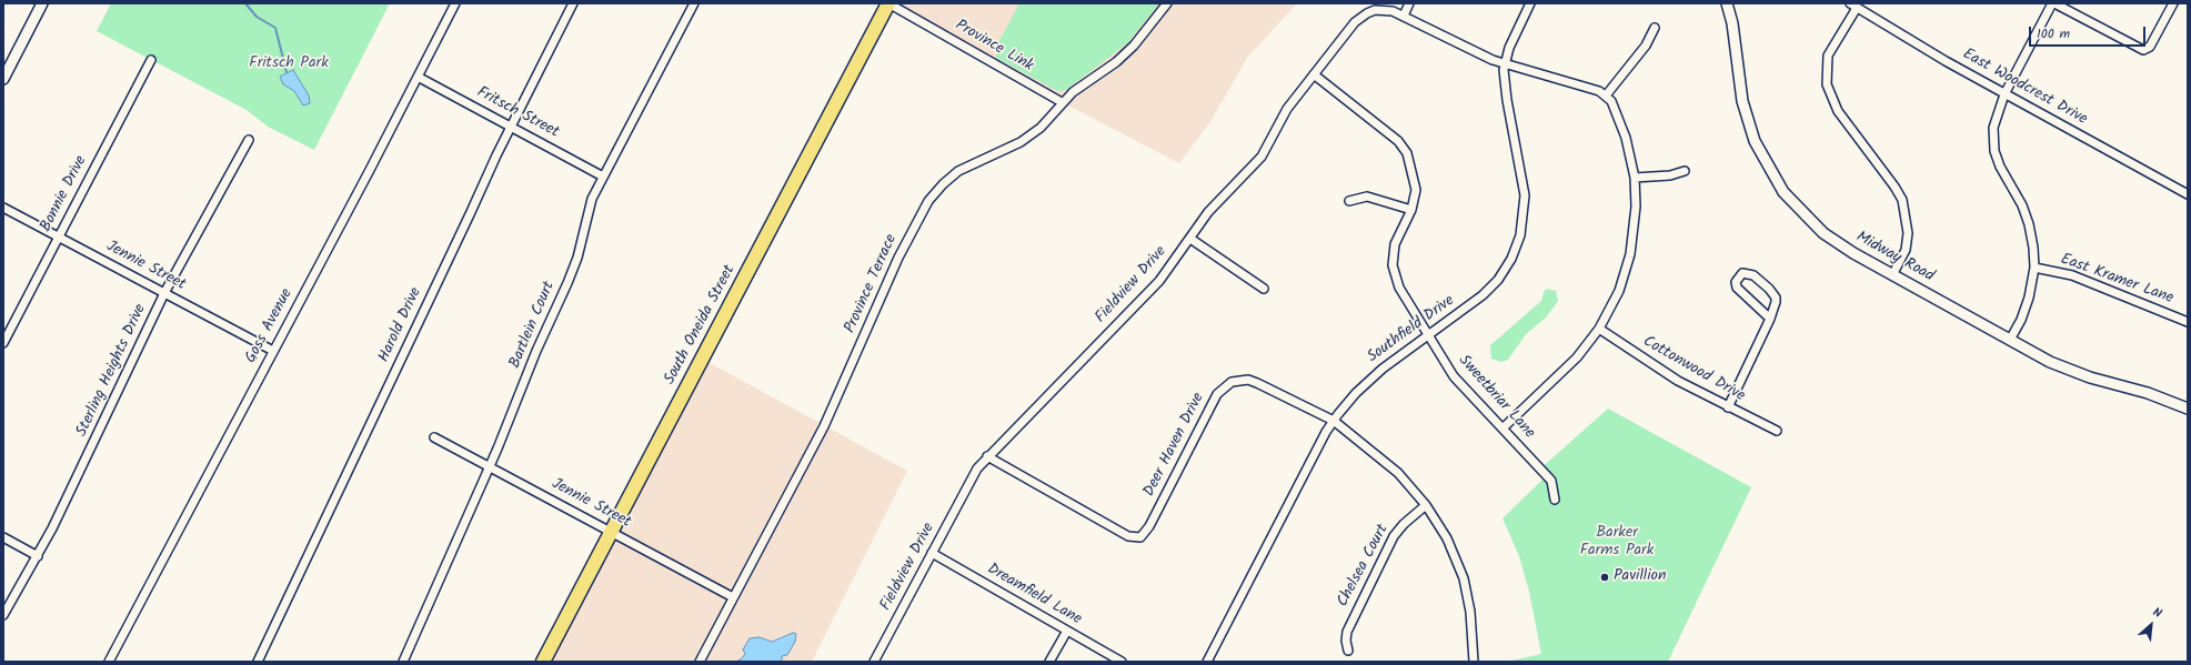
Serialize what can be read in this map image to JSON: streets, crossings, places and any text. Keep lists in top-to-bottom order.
{
  "streets": {
    "highway": ["South Oneida Street"],
    "main road": ["Midway Road"],
    "street": [
      "Province Link",
      "East Woodcrest Drive",
      "Fritsch Street",
      "Bonnie Drive",
      "Jennie Street",
      "East Kramer Lane",
      "Province Terrace",
      "Fieldview Drive",
      "Harold Drive",
      "Bartlein Court",
      "Goss Avenue",
      "Southfield Drive",
      "Cottonwood Drive",
      "Sterling Heights Drive",
      "Sweetbriar Lane",
      "Deer Haven Drive",
      "Chelsea Court",
      "Dreamfield Lane"
    ]
  },
  "crossings": [
    ["Province Link", "Province Terrace"],
    ["Province Link", "South Oneida Street"],
    ["Fritsch Street", "Harold Drive"],
    ["Fritsch Street", "Bartlein Court"],
    ["Fritsch Street", "Goss Avenue"],
    ["Bonnie Drive", "Jennie Street"],
    ["Jennie Street", "Province Terrace"],
    ["Jennie Street", "Bartlein Court"],
    ["Jennie Street", "South Oneida Street"],
    ["Jennie Street", "Goss Avenue"],
    ["Jennie Street", "Sterling Heights Drive"],
    ["Fieldview Drive", "Southfield Drive"],
    ["Fieldview Drive", "Sweetbriar Lane"],
    ["Fieldview Drive", "Deer Haven Drive"],
    ["Fieldview Drive", "Dreamfield Lane"],
    ["Southfield Drive", "Sweetbriar Lane"],
    ["Southfield Drive", "Deer Haven Drive"],
    ["Deer Haven Drive", "Chelsea Court"]
  ],
  "parks": ["Fritsch Park", "Barker Farms Park"],
  "places": ["Pavillion"],
  "scale_bar": "100 m",
  "north": "top right"
}
